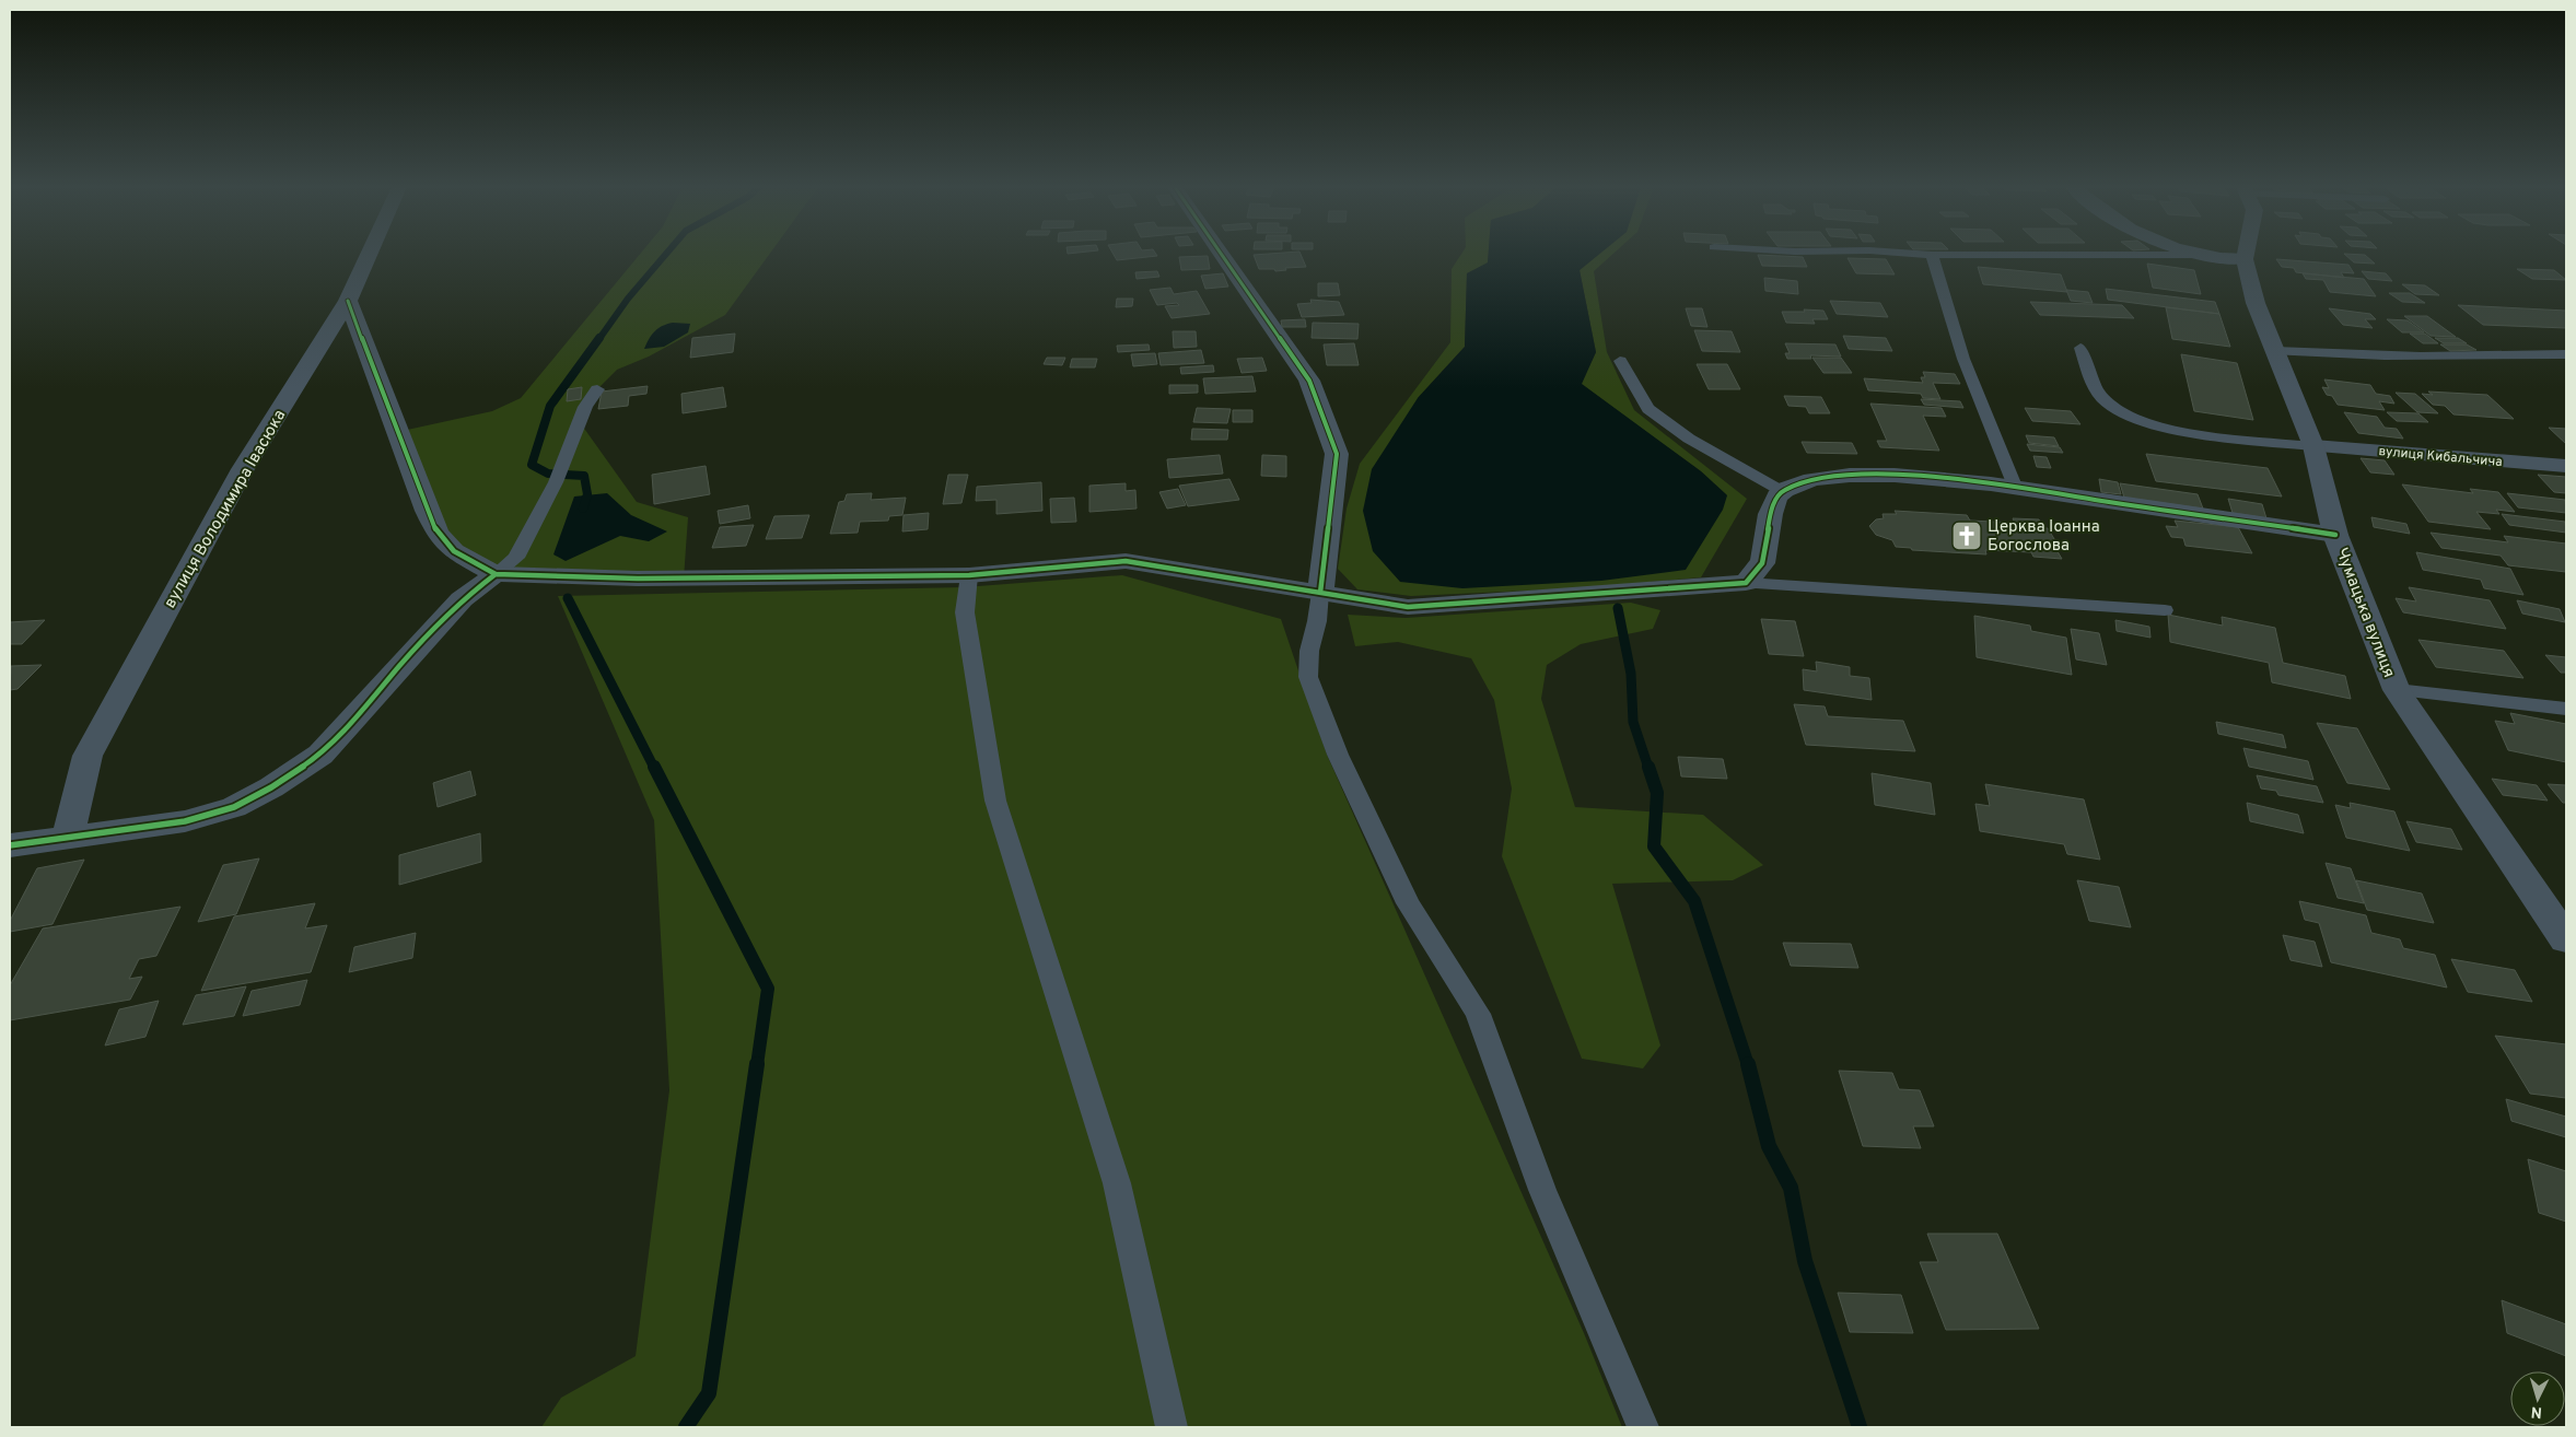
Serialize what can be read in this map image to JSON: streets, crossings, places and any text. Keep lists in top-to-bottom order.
{
  "streets": {
    "street": ["вулиця Кибальчича", "вулиця Володимира Івасюка", "Чумацька вулиця"]
  },
  "crossings": [
    ["вулиця Кибальчича", "Чумацька вулиця"]
  ],
  "places": {
    "church": ["Церква Іоанна Богослова"]
  },
  "north": "bottom"
}
